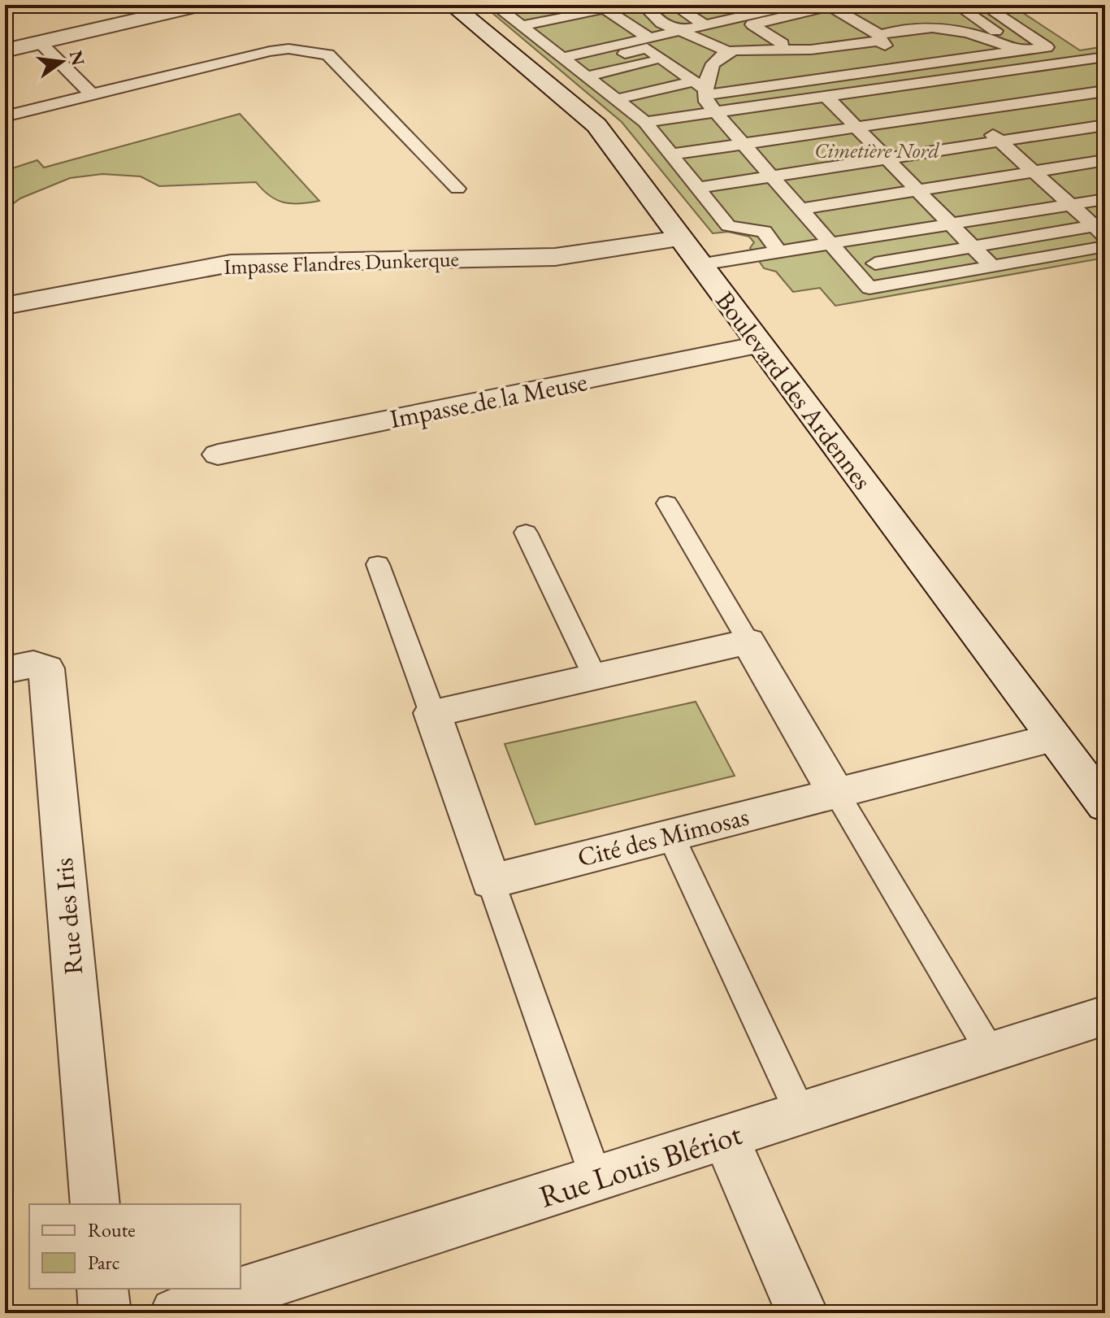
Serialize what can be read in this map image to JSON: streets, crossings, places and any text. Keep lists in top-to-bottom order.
{
  "streets": {
    "street": [
      "Impasse Flandres Dunkerque",
      "Boulevard des Ardennes",
      "Impasse de la Meuse",
      "Cité des Mimosas",
      "Rue des Iris",
      "Rue Louis Blériot"
    ]
  },
  "crossings": [
    ["Impasse Flandres Dunkerque", "Boulevard des Ardennes"],
    ["Boulevard des Ardennes", "Impasse de la Meuse"],
    ["Boulevard des Ardennes", "Cité des Mimosas"]
  ],
  "parks": ["Cimetière Nord"],
  "legend": ["Route", "Parc"],
  "north": "right"
}
